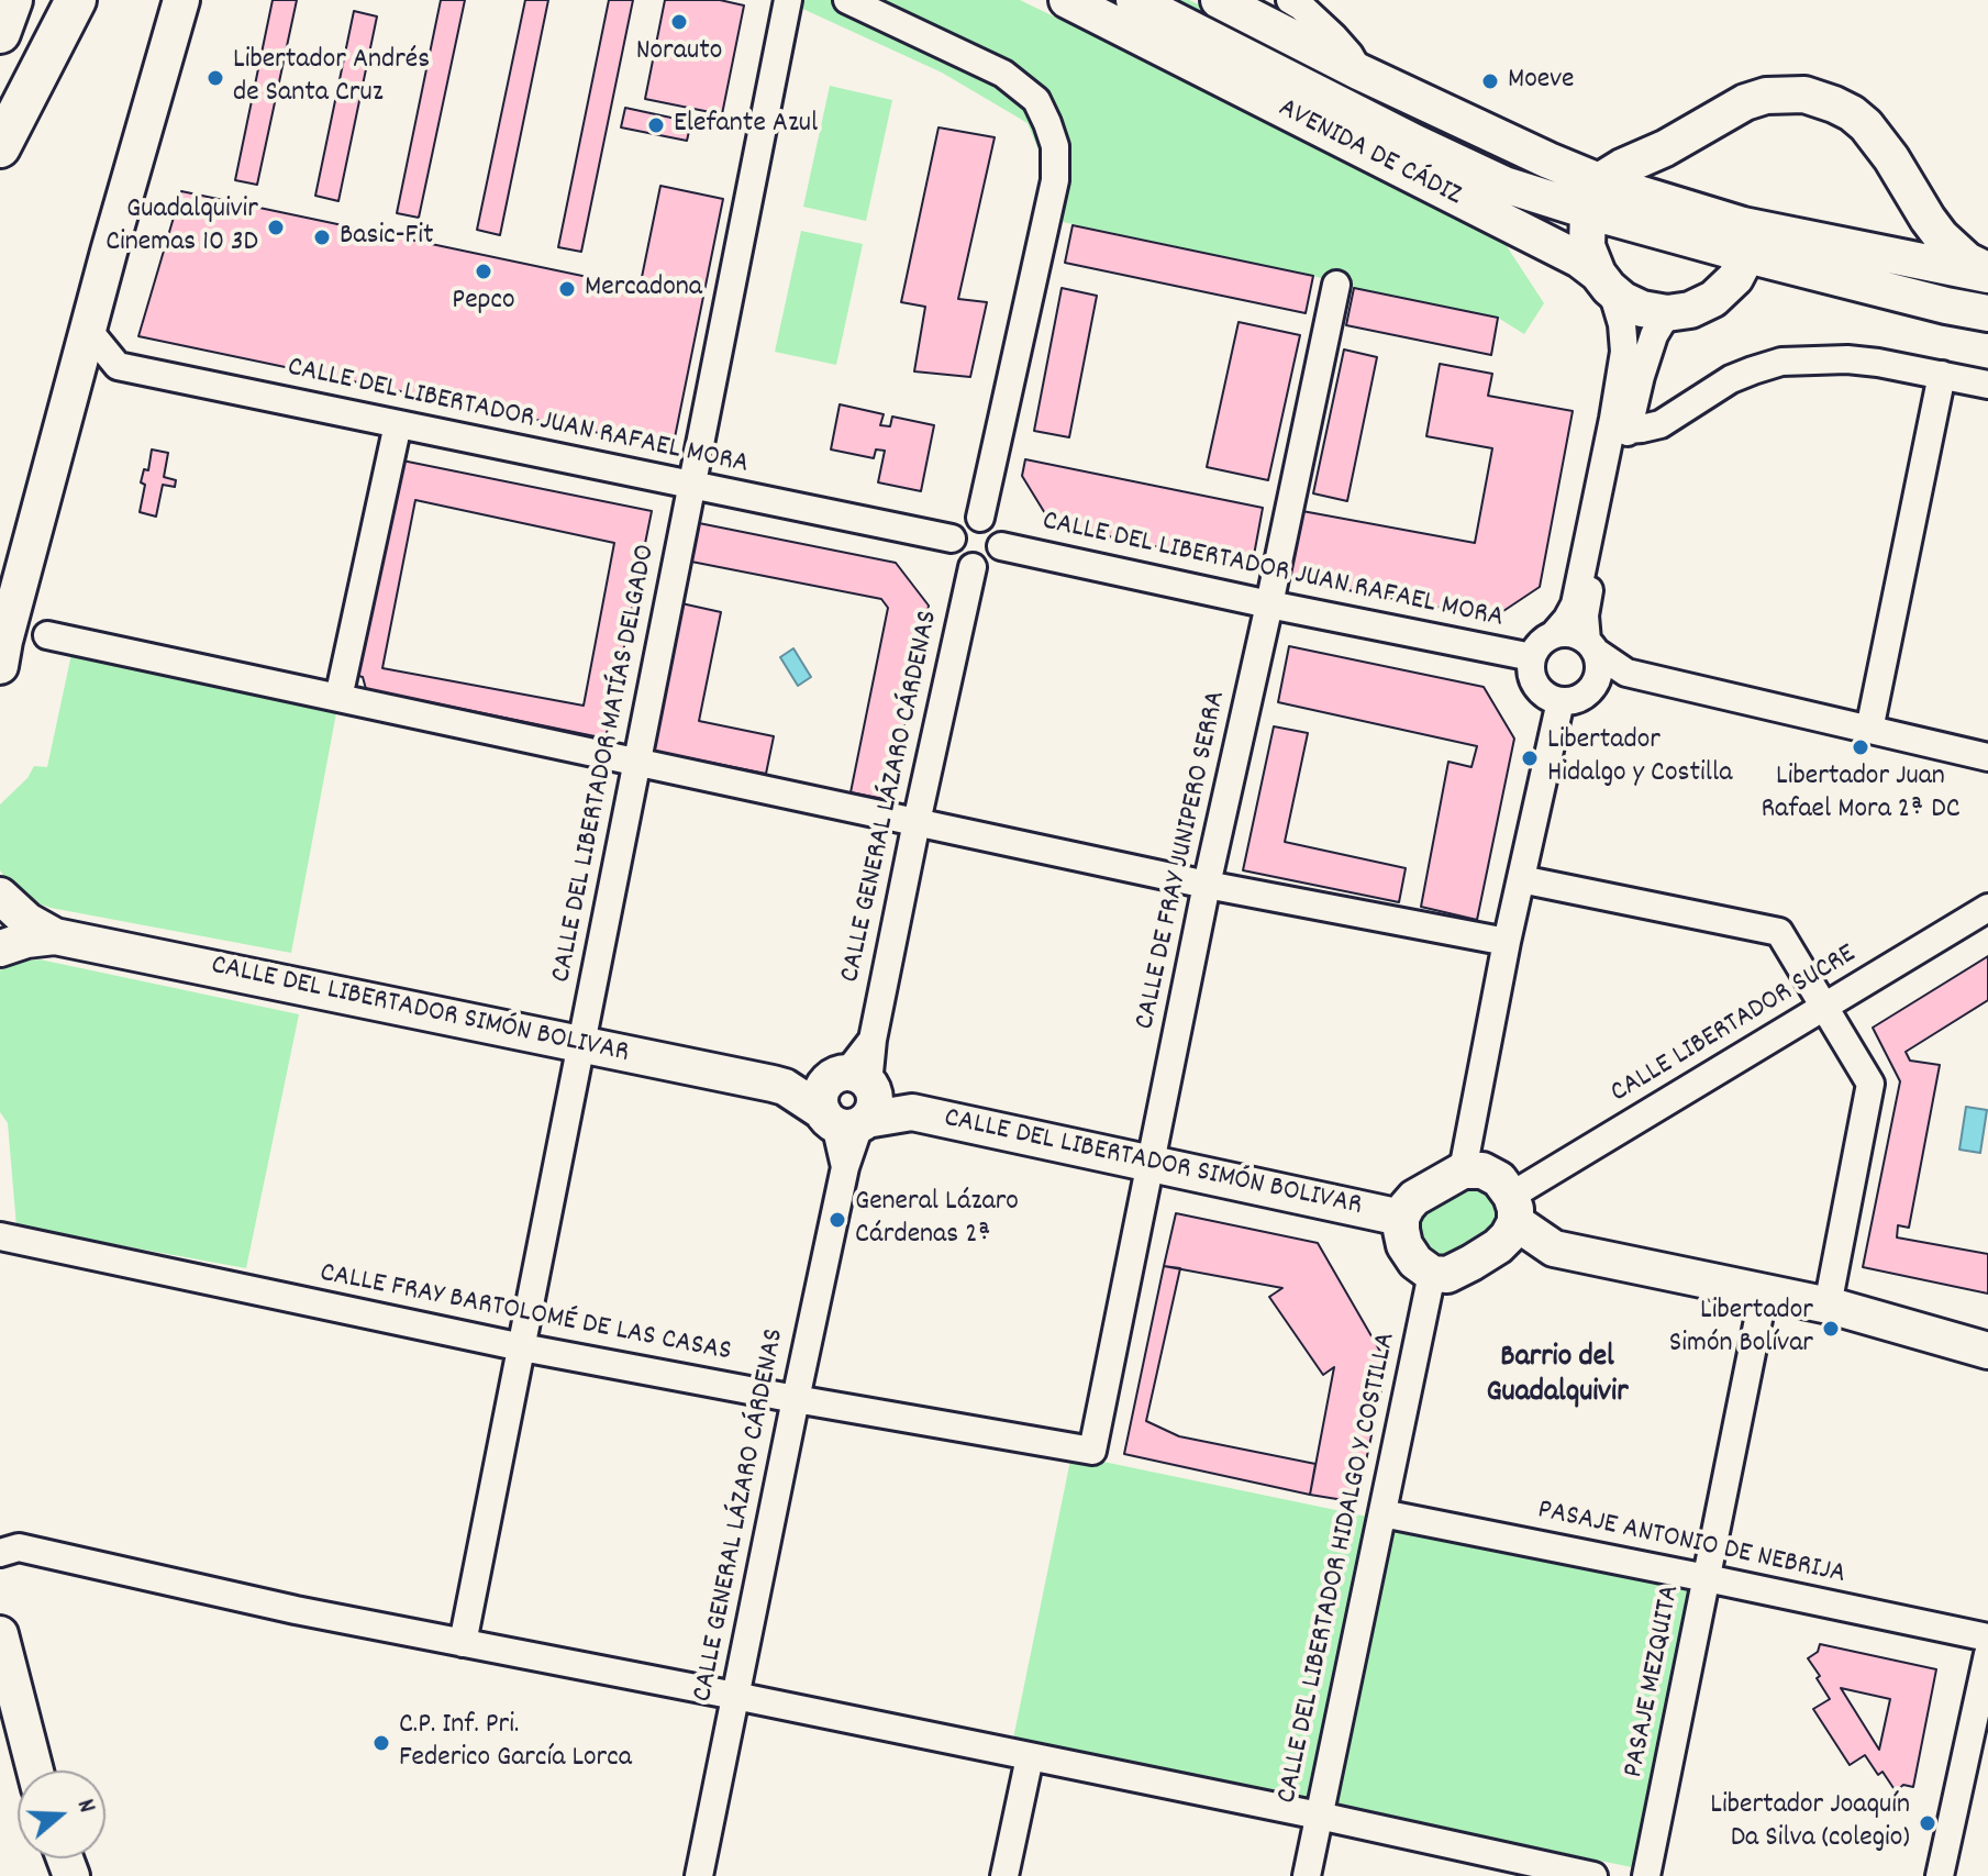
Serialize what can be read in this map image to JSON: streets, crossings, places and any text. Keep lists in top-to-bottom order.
{
  "streets": {
    "main road": ["AVENIDA DE CÁDIZ", "CALLE DEL LIBERTADOR SIMÓN BOLIVAR"],
    "street": [
      "CALLE DEL LIBERTADOR JUAN RAFAEL MORA",
      "CALLE DEL LIBERTADOR MATÍAS DELGADO",
      "CALLE GENERAL LÁZARO CÁRDENAS",
      "CALLE DE FRAY JUNIPERO SERRA",
      "CALLE LIBERTADOR SUCRE",
      "CALLE FRAY BARTOLOMÉ DE LAS CASAS",
      "PASAJE ANTONIO DE NEBRIJA",
      "CALLE DEL LIBERTADOR HIDALGO Y COSTILLA",
      "PASAJE MEZQUITA"
    ]
  },
  "crossings": [
    ["CALLE DEL LIBERTADOR JUAN RAFAEL MORA", "CALLE DEL LIBERTADOR MATÍAS DELGADO"],
    ["CALLE DEL LIBERTADOR JUAN RAFAEL MORA", "CALLE GENERAL LÁZARO CÁRDENAS"],
    ["CALLE DEL LIBERTADOR JUAN RAFAEL MORA", "CALLE DE FRAY JUNIPERO SERRA"],
    ["CALLE DEL LIBERTADOR MATÍAS DELGADO", "CALLE DEL LIBERTADOR SIMÓN BOLIVAR"],
    ["CALLE DEL LIBERTADOR MATÍAS DELGADO", "CALLE FRAY BARTOLOMÉ DE LAS CASAS"],
    ["CALLE GENERAL LÁZARO CÁRDENAS", "CALLE DEL LIBERTADOR SIMÓN BOLIVAR"],
    ["CALLE GENERAL LÁZARO CÁRDENAS", "CALLE FRAY BARTOLOMÉ DE LAS CASAS"],
    ["CALLE DE FRAY JUNIPERO SERRA", "CALLE DEL LIBERTADOR SIMÓN BOLIVAR"],
    ["CALLE DE FRAY JUNIPERO SERRA", "CALLE FRAY BARTOLOMÉ DE LAS CASAS"],
    ["CALLE DEL LIBERTADOR SIMÓN BOLIVAR", "CALLE LIBERTADOR SUCRE"],
    ["CALLE DEL LIBERTADOR SIMÓN BOLIVAR", "CALLE DEL LIBERTADOR HIDALGO Y COSTILLA"],
    ["CALLE LIBERTADOR SUCRE", "CALLE DEL LIBERTADOR HIDALGO Y COSTILLA"],
    ["PASAJE ANTONIO DE NEBRIJA", "CALLE DEL LIBERTADOR HIDALGO Y COSTILLA"],
    ["PASAJE ANTONIO DE NEBRIJA", "PASAJE MEZQUITA"]
  ],
  "districts": ["Barrio del Guadalquivir"],
  "places": [
    "Norauto",
    "Libertador Andrés de Santa Cruz",
    "Moeve",
    "Elefante Azul",
    "Guadalquivir Cinemas 10 3D",
    "Basic-Fit",
    "Pepco",
    "Mercadona",
    "Libertador Juan Rafael Mora 2ª DC",
    "Libertador Hidalgo y Costilla",
    "General Lázaro Cárdenas 2ª",
    "Libertador Simón Bolívar",
    "C.P. Inf. Pri. Federico García Lorca",
    "Libertador Joaquín Da Silva (colegio)"
  ],
  "north": "right"
}
